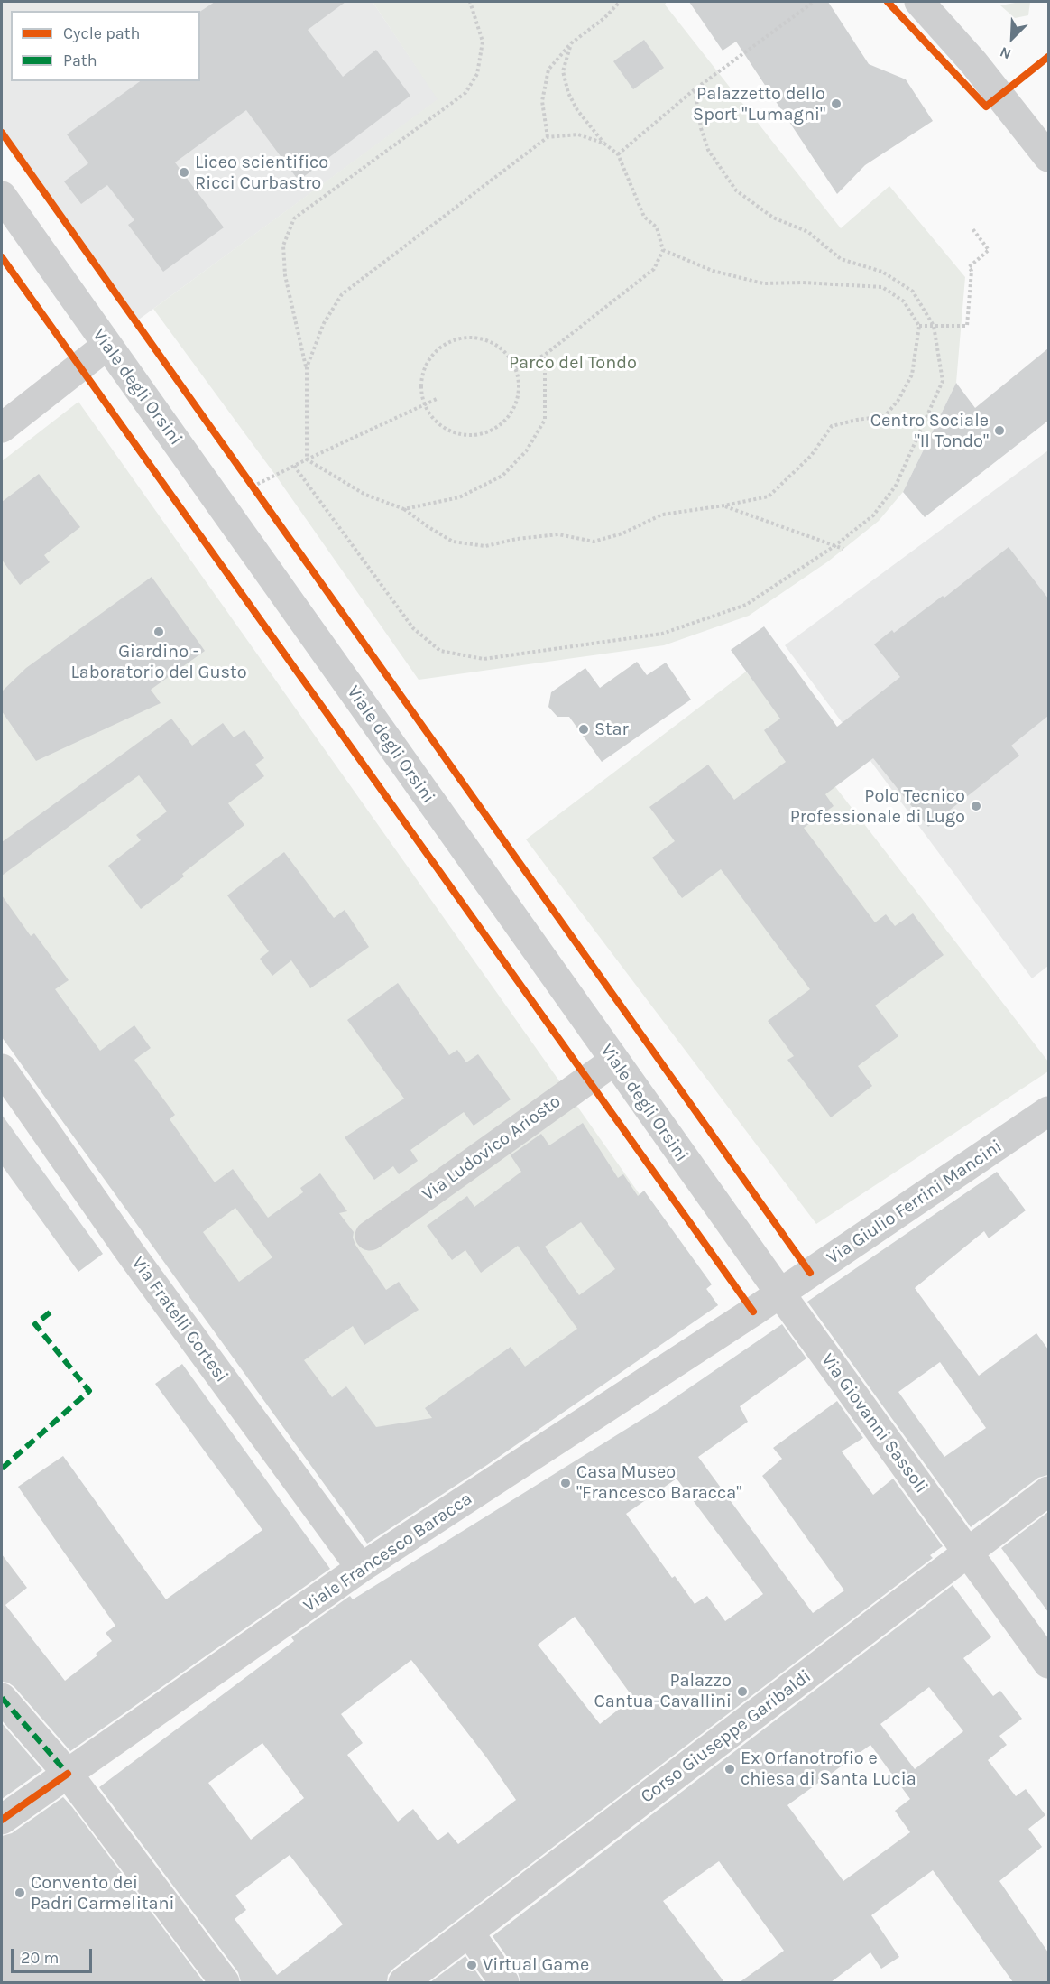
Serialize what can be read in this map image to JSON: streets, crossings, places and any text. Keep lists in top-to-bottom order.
{
  "streets": {
    "street": [
      "Viale degli Orsini",
      "Via Ludovico Ariosto",
      "Via Giulio Ferrini Mancini",
      "Via Fratelli Cortesi",
      "Via Giovanni Sassoli",
      "Viale Francesco Baracca",
      "Corso Giuseppe Garibaldi"
    ]
  },
  "crossings": [
    ["Viale degli Orsini", "Via Ludovico Ariosto"],
    ["Viale degli Orsini", "Via Giulio Ferrini Mancini"],
    ["Viale degli Orsini", "Via Giovanni Sassoli"],
    ["Viale degli Orsini", "Viale Francesco Baracca"],
    ["Via Giulio Ferrini Mancini", "Via Giovanni Sassoli"],
    ["Via Giulio Ferrini Mancini", "Viale Francesco Baracca"],
    ["Via Fratelli Cortesi", "Viale Francesco Baracca"],
    ["Via Giovanni Sassoli", "Viale Francesco Baracca"],
    ["Via Giovanni Sassoli", "Corso Giuseppe Garibaldi"]
  ],
  "parks": ["Parco del Tondo"],
  "places": [
    "Palazzetto dello Sport \"Lumagni\"",
    "Liceo scientifico Ricci Curbastro",
    "Centro Sociale \"Il Tondo\"",
    "Giardino - Laboratorio del Gusto",
    "Star",
    "Polo Tecnico Professionale di Lugo",
    "Casa Museo \"Francesco Baracca\"",
    "Palazzo Cantua-Cavallini",
    "Ex Orfanotrofio e chiesa di Santa Lucia",
    "Convento dei Padri Carmelitani",
    "Virtual Game"
  ],
  "legend": ["Cycle path", "Path"],
  "scale_bar": "20 m",
  "north": "bottom left"
}
